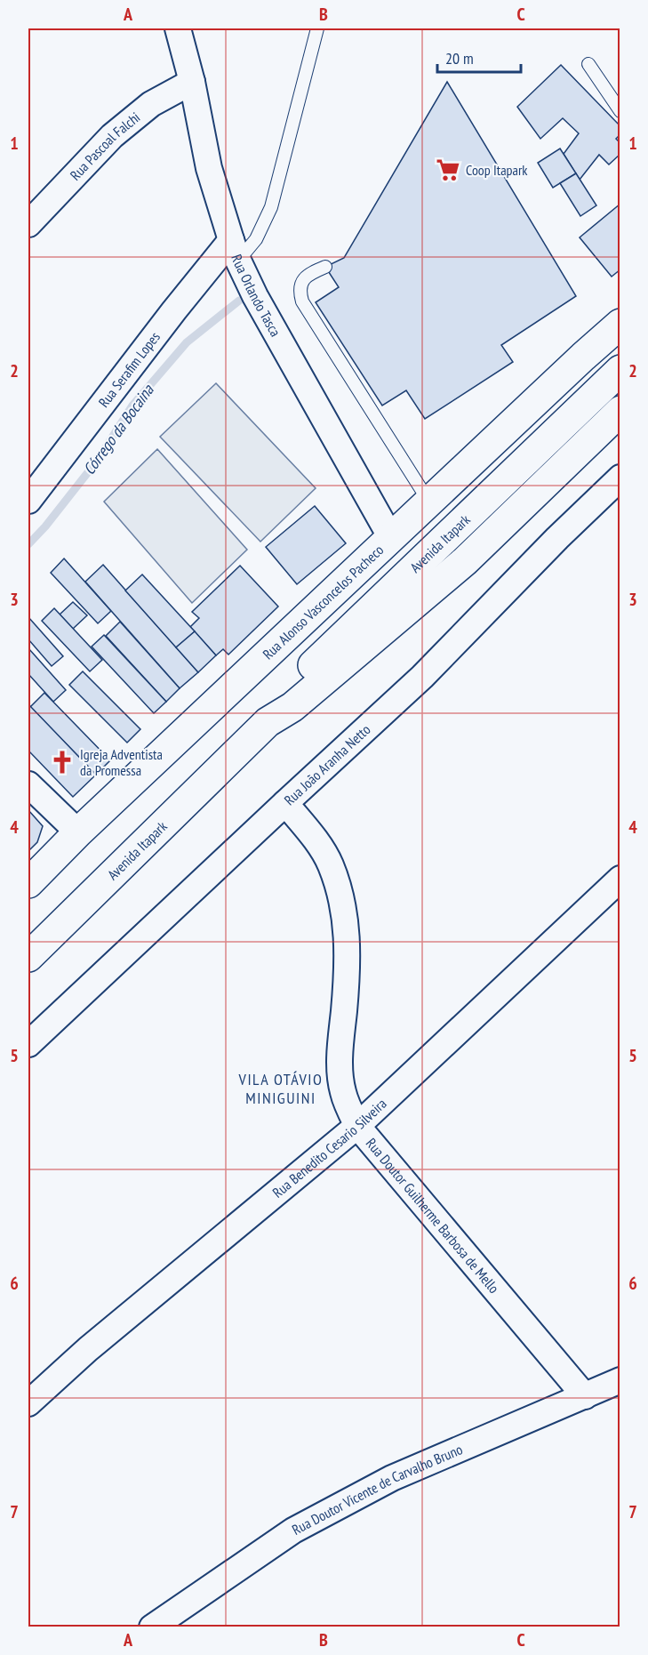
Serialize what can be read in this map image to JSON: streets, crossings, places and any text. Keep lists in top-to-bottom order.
{
  "streets": {
    "main road": ["Avenida Itapark", "Rua Alonso Vasconcelos Pacheco"],
    "street": [
      "Rua Pascoal Falchi",
      "Rua Orlando Tasca",
      "Rua Serafim Lopes",
      "Rua João Aranha Netto",
      "Rua Benedito Cesario Silveira",
      "Rua Doutor Guilherme Barbosa de Mello",
      "Rua Doutor Vicente de Carvalho Bruno"
    ]
  },
  "crossings": [
    ["Rua Pascoal Falchi", "Rua Orlando Tasca"],
    ["Rua Orlando Tasca", "Rua Serafim Lopes"],
    ["Rua Orlando Tasca", "Rua Alonso Vasconcelos Pacheco"],
    ["Rua João Aranha Netto", "Rua Doutor Guilherme Barbosa de Mello"],
    ["Rua Benedito Cesario Silveira", "Rua Doutor Guilherme Barbosa de Mello"],
    ["Rua Doutor Guilherme Barbosa de Mello", "Rua Doutor Vicente de Carvalho Bruno"]
  ],
  "districts": ["VILA OTÁVIO MINIGUINI"],
  "water": ["Córrego da Bocaina"],
  "places": {
    "supermarket": ["Coop Itapark"],
    "church": ["Igreja Adventista da Promessa"]
  },
  "scale_bar": "20 m",
  "grid": {
    "columns": ["A", "B", "C"],
    "rows": [
      "1",
      "2",
      "3",
      "4",
      "5",
      "6",
      "7"
    ]
  }
}
